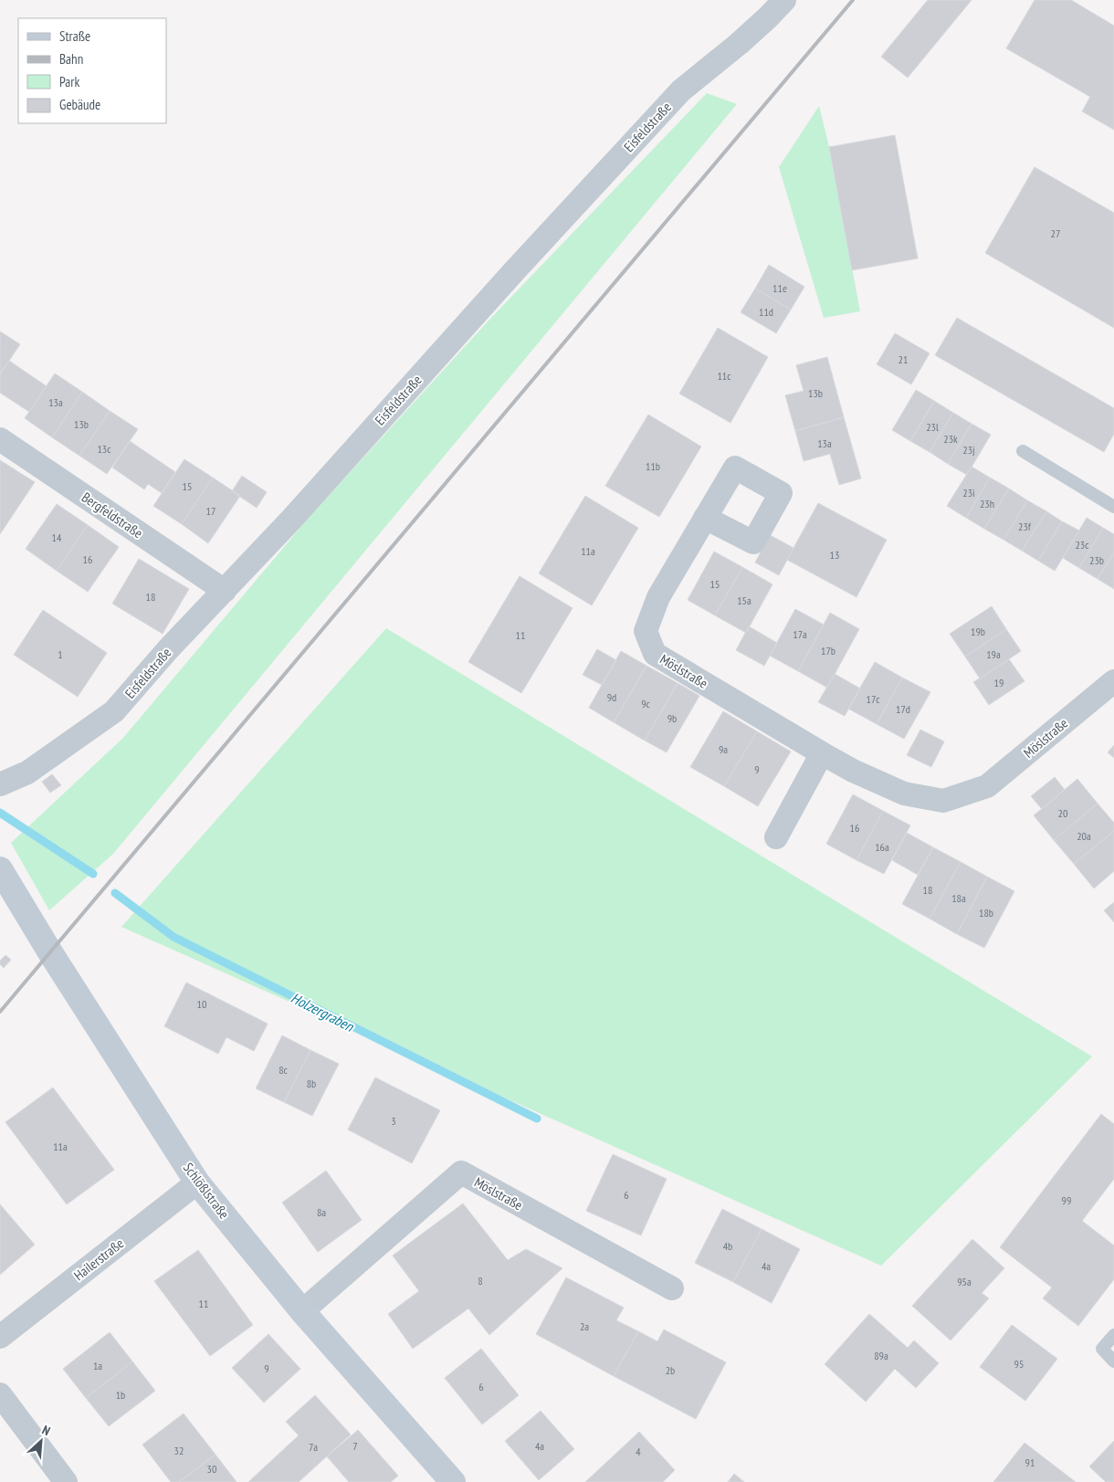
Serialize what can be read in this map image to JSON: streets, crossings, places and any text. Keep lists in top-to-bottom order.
{
  "streets": {
    "street": [
      "Eisfeldstraße",
      "Bergfeldstraße",
      "Möslstraße",
      "Schlößlstraße",
      "Hailerstraße"
    ]
  },
  "crossings": [
    ["Eisfeldstraße", "Bergfeldstraße"],
    ["Möslstraße", "Schlößlstraße"],
    ["Schlößlstraße", "Hailerstraße"]
  ],
  "water": ["Holzergraben"],
  "house_numbers": [
    "27",
    "11e",
    "11d",
    "21",
    "11c",
    "13b",
    "13a",
    "13b",
    "23l",
    "23k",
    "13a",
    "13c",
    "23j",
    "11b",
    "15",
    "23i",
    "23h",
    "17",
    "23f",
    "14",
    "23c",
    "11a",
    "13",
    "16",
    "23b",
    "15",
    "18",
    "15a",
    "19b",
    "17a",
    "11",
    "17b",
    "1",
    "19a",
    "19",
    "9d",
    "17c",
    "9c",
    "17d",
    "9b",
    "9a",
    "9",
    "20",
    "16",
    "20a",
    "16a",
    "18",
    "18a",
    "18b",
    "10",
    "8c",
    "8b",
    "3",
    "11a",
    "6",
    "99",
    "8a",
    "4b",
    "4a",
    "8",
    "95a",
    "11",
    "2a",
    "89a",
    "95",
    "1a",
    "9",
    "2b",
    "6",
    "1b",
    "7",
    "4a",
    "7a",
    "32",
    "4",
    "91",
    "30"
  ],
  "legend": [
    "Straße",
    "Bahn",
    "Park",
    "Gebäude"
  ],
  "north": "top right"
}
